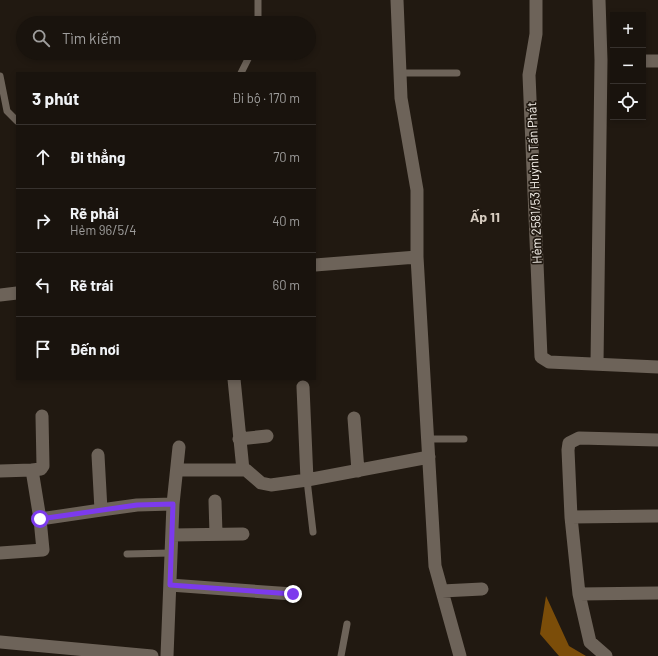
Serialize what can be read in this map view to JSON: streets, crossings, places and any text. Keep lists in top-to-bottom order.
{
  "streets": {
    "street": ["Hẻm 2581/53 Huỳnh Tấn Phát"]
  },
  "districts": ["Ấp 11"],
  "page": {
    "map_buttons": ["+", "−"],
    "search": "Tìm kiếm",
    "heading": ["3 phút", "Đi bộ · 170 m"],
    "list": [
      ["Đi thẳng", "70 m"],
      ["Rẽ phải", "Hẻm 96/5/4", "40 m"],
      ["Rẽ trái", "60 m"],
      "Đến nơi"
    ]
  }
}
